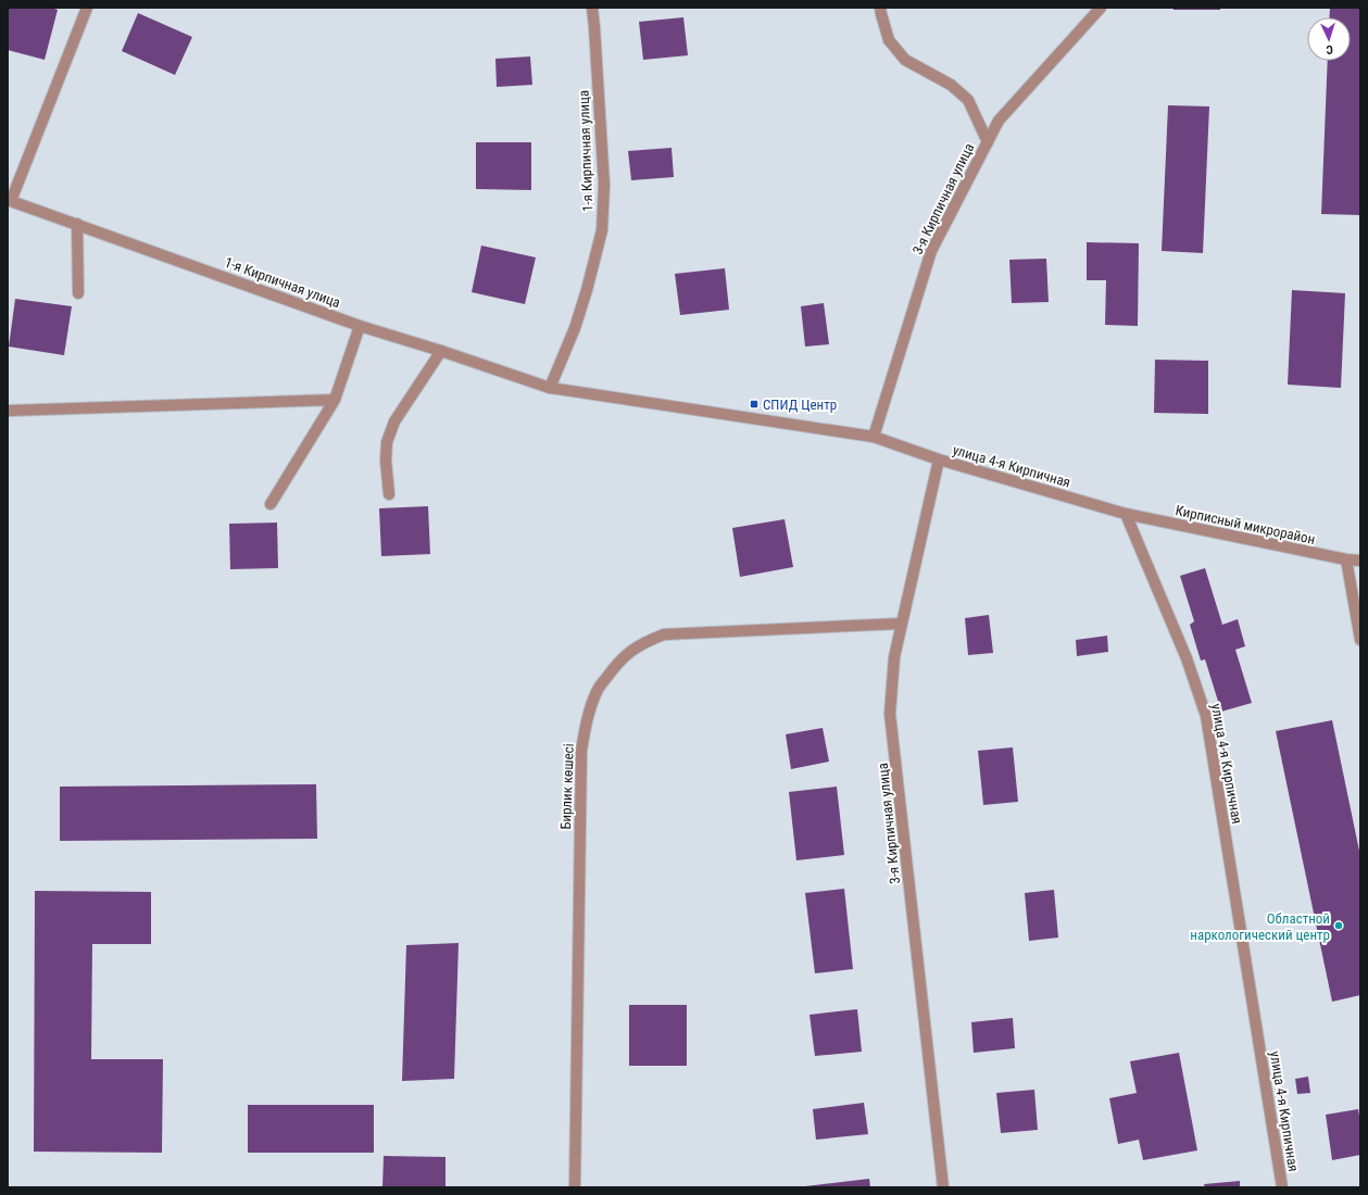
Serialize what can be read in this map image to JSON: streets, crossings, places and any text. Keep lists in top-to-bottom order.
{
  "streets": {
    "street": [
      "1-я Кирпичная улица",
      "3-я Кирпичная улица",
      "улица 4-я Кирпичная",
      "Кирписный микрорайон",
      "Бирлик көшесі"
    ]
  },
  "crossings": [
    ["1-я Кирпичная улица", "3-я Кирпичная улица"],
    ["1-я Кирпичная улица", "улица 4-я Кирпичная"],
    ["3-я Кирпичная улица", "улица 4-я Кирпичная"],
    ["3-я Кирпичная улица", "Бирлик көшесі"],
    ["улица 4-я Кирпичная", "Кирписный микрорайон"]
  ],
  "places": {
    "transit": ["СПИД Центр"],
    "other": ["Областной наркологический центр"]
  },
  "north": "bottom"
}
